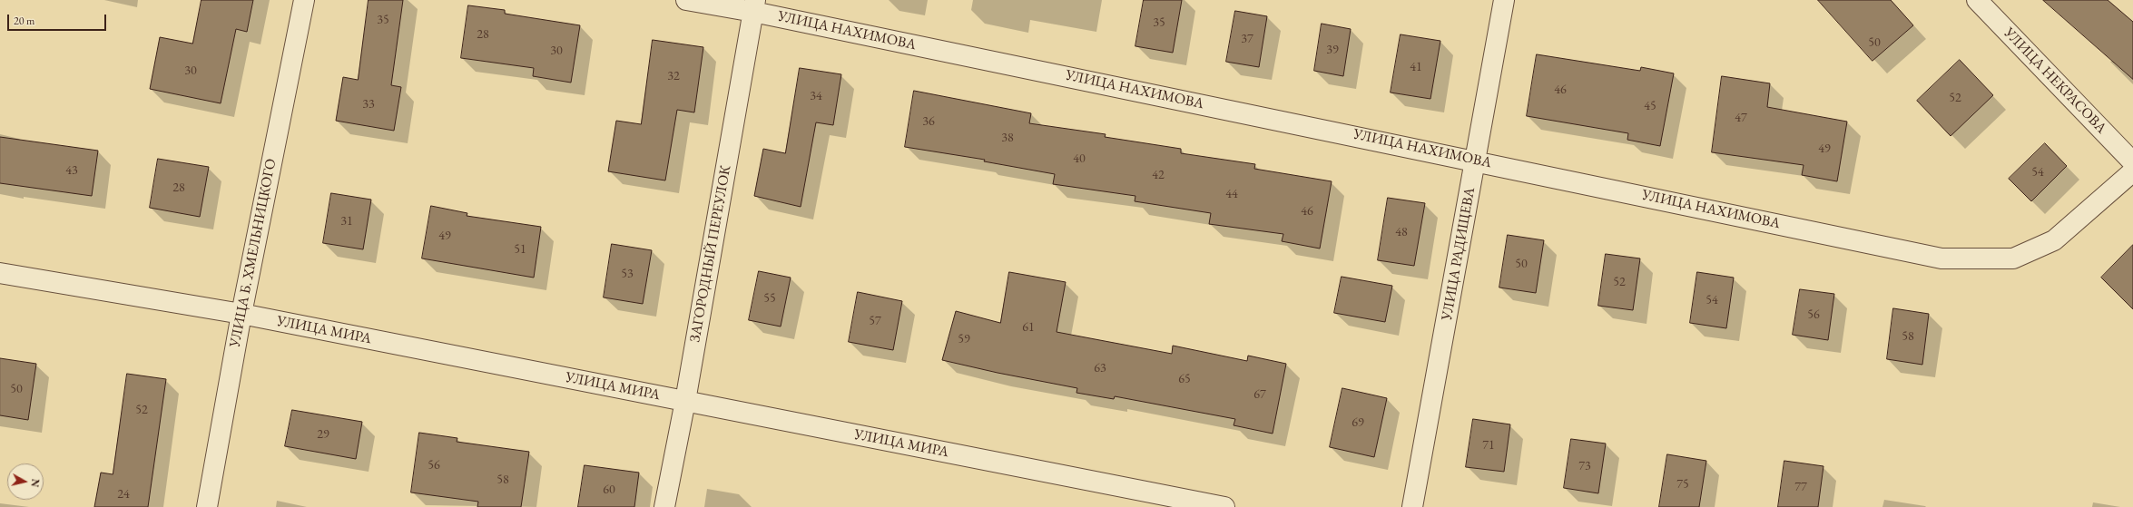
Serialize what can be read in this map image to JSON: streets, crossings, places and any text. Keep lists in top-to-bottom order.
{
  "streets": {
    "street": [
      "УЛИЦА НАХИМОВА",
      "УЛИЦА НЕКРАСОВА",
      "УЛИЦА Б. ХМЕЛЬНИЦКОГО",
      "ЗАГОРОДНЫЙ ПЕРЕУЛОК",
      "УЛИЦА РАДИЩЕВА",
      "УЛИЦА МИРА"
    ]
  },
  "crossings": [
    ["УЛИЦА НАХИМОВА", "ЗАГОРОДНЫЙ ПЕРЕУЛОК"],
    ["УЛИЦА НАХИМОВА", "УЛИЦА РАДИЩЕВА"],
    ["УЛИЦА Б. ХМЕЛЬНИЦКОГО", "УЛИЦА МИРА"],
    ["ЗАГОРОДНЫЙ ПЕРЕУЛОК", "УЛИЦА МИРА"]
  ],
  "house_numbers": [
    "35",
    "35",
    "28",
    "37",
    "50",
    "39",
    "30",
    "41",
    "30",
    "32",
    "46",
    "34",
    "52",
    "33",
    "45",
    "47",
    "36",
    "38",
    "49",
    "40",
    "43",
    "54",
    "42",
    "28",
    "44",
    "46",
    "31",
    "48",
    "49",
    "51",
    "50",
    "53",
    "52",
    "55",
    "54",
    "56",
    "57",
    "61",
    "58",
    "59",
    "63",
    "65",
    "50",
    "67",
    "52",
    "69",
    "29",
    "71",
    "56",
    "73",
    "58",
    "75",
    "77",
    "60",
    "24"
  ],
  "scale_bar": "20 m",
  "north": "right"
}
